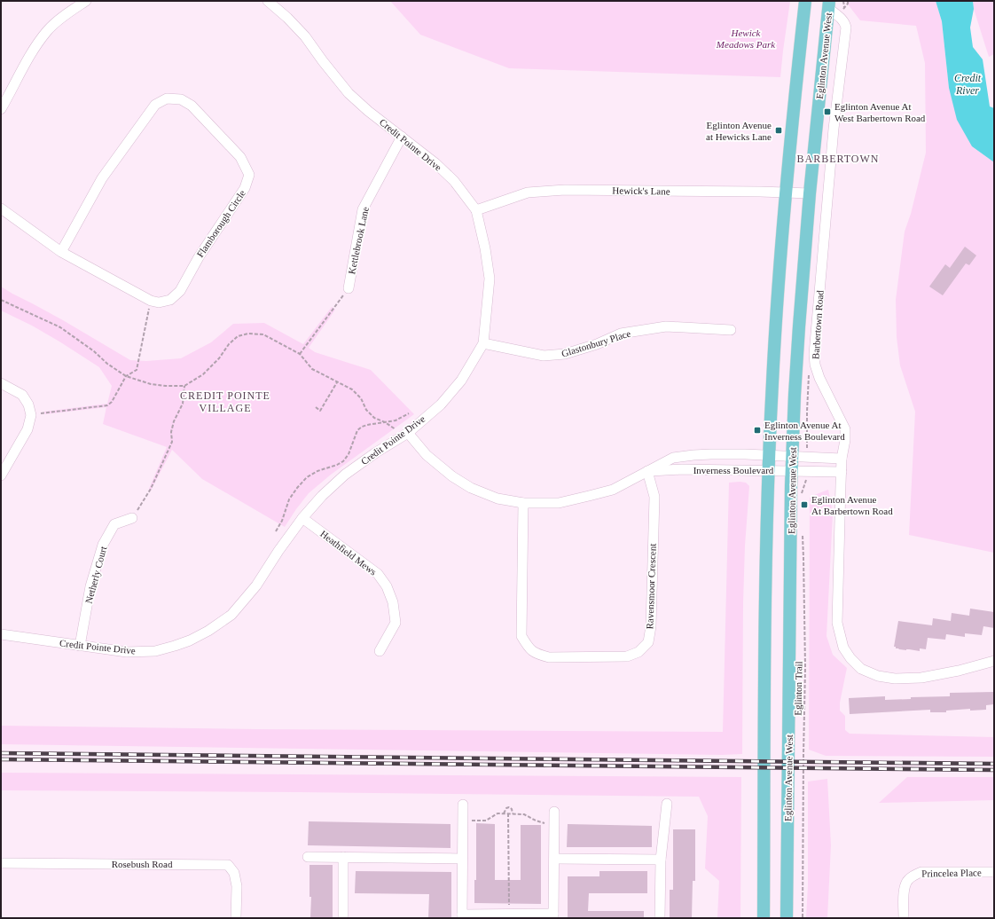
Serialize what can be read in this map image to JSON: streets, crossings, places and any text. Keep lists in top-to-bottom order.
{
  "streets": {
    "main road": ["Eglinton Avenue West"],
    "street": [
      "Credit Pointe Drive",
      "Hewick's Lane",
      "Flamborough Circle",
      "Kettlebrook Lane",
      "Barbertown Road",
      "Glastonbury Place",
      "Inverness Boulevard",
      "Heathfield Mews",
      "Netherly Court",
      "Ravensmoor Crescent",
      "Rosebush Road",
      "Princelea Place"
    ],
    "path": ["Eglinton Trail"]
  },
  "crossings": [
    ["Eglinton Avenue West", "Hewick's Lane"],
    ["Eglinton Avenue West", "Barbertown Road"],
    ["Eglinton Avenue West", "Inverness Boulevard"],
    ["Credit Pointe Drive", "Hewick's Lane"],
    ["Credit Pointe Drive", "Kettlebrook Lane"],
    ["Credit Pointe Drive", "Glastonbury Place"],
    ["Credit Pointe Drive", "Inverness Boulevard"],
    ["Credit Pointe Drive", "Heathfield Mews"],
    ["Credit Pointe Drive", "Netherly Court"],
    ["Barbertown Road", "Inverness Boulevard"],
    ["Inverness Boulevard", "Ravensmoor Crescent"]
  ],
  "districts": ["BARBERTOWN", "CREDIT POINTE VILLAGE"],
  "water": ["Credit River"],
  "parks": ["Hewick Meadows Park"],
  "places": {
    "transit": [
      "Eglinton Avenue At West Barbertown Road",
      "Eglinton Avenue at Hewicks Lane",
      "Eglinton Avenue At Inverness Boulevard",
      "Eglinton Avenue At Barbertown Road"
    ]
  }
}
